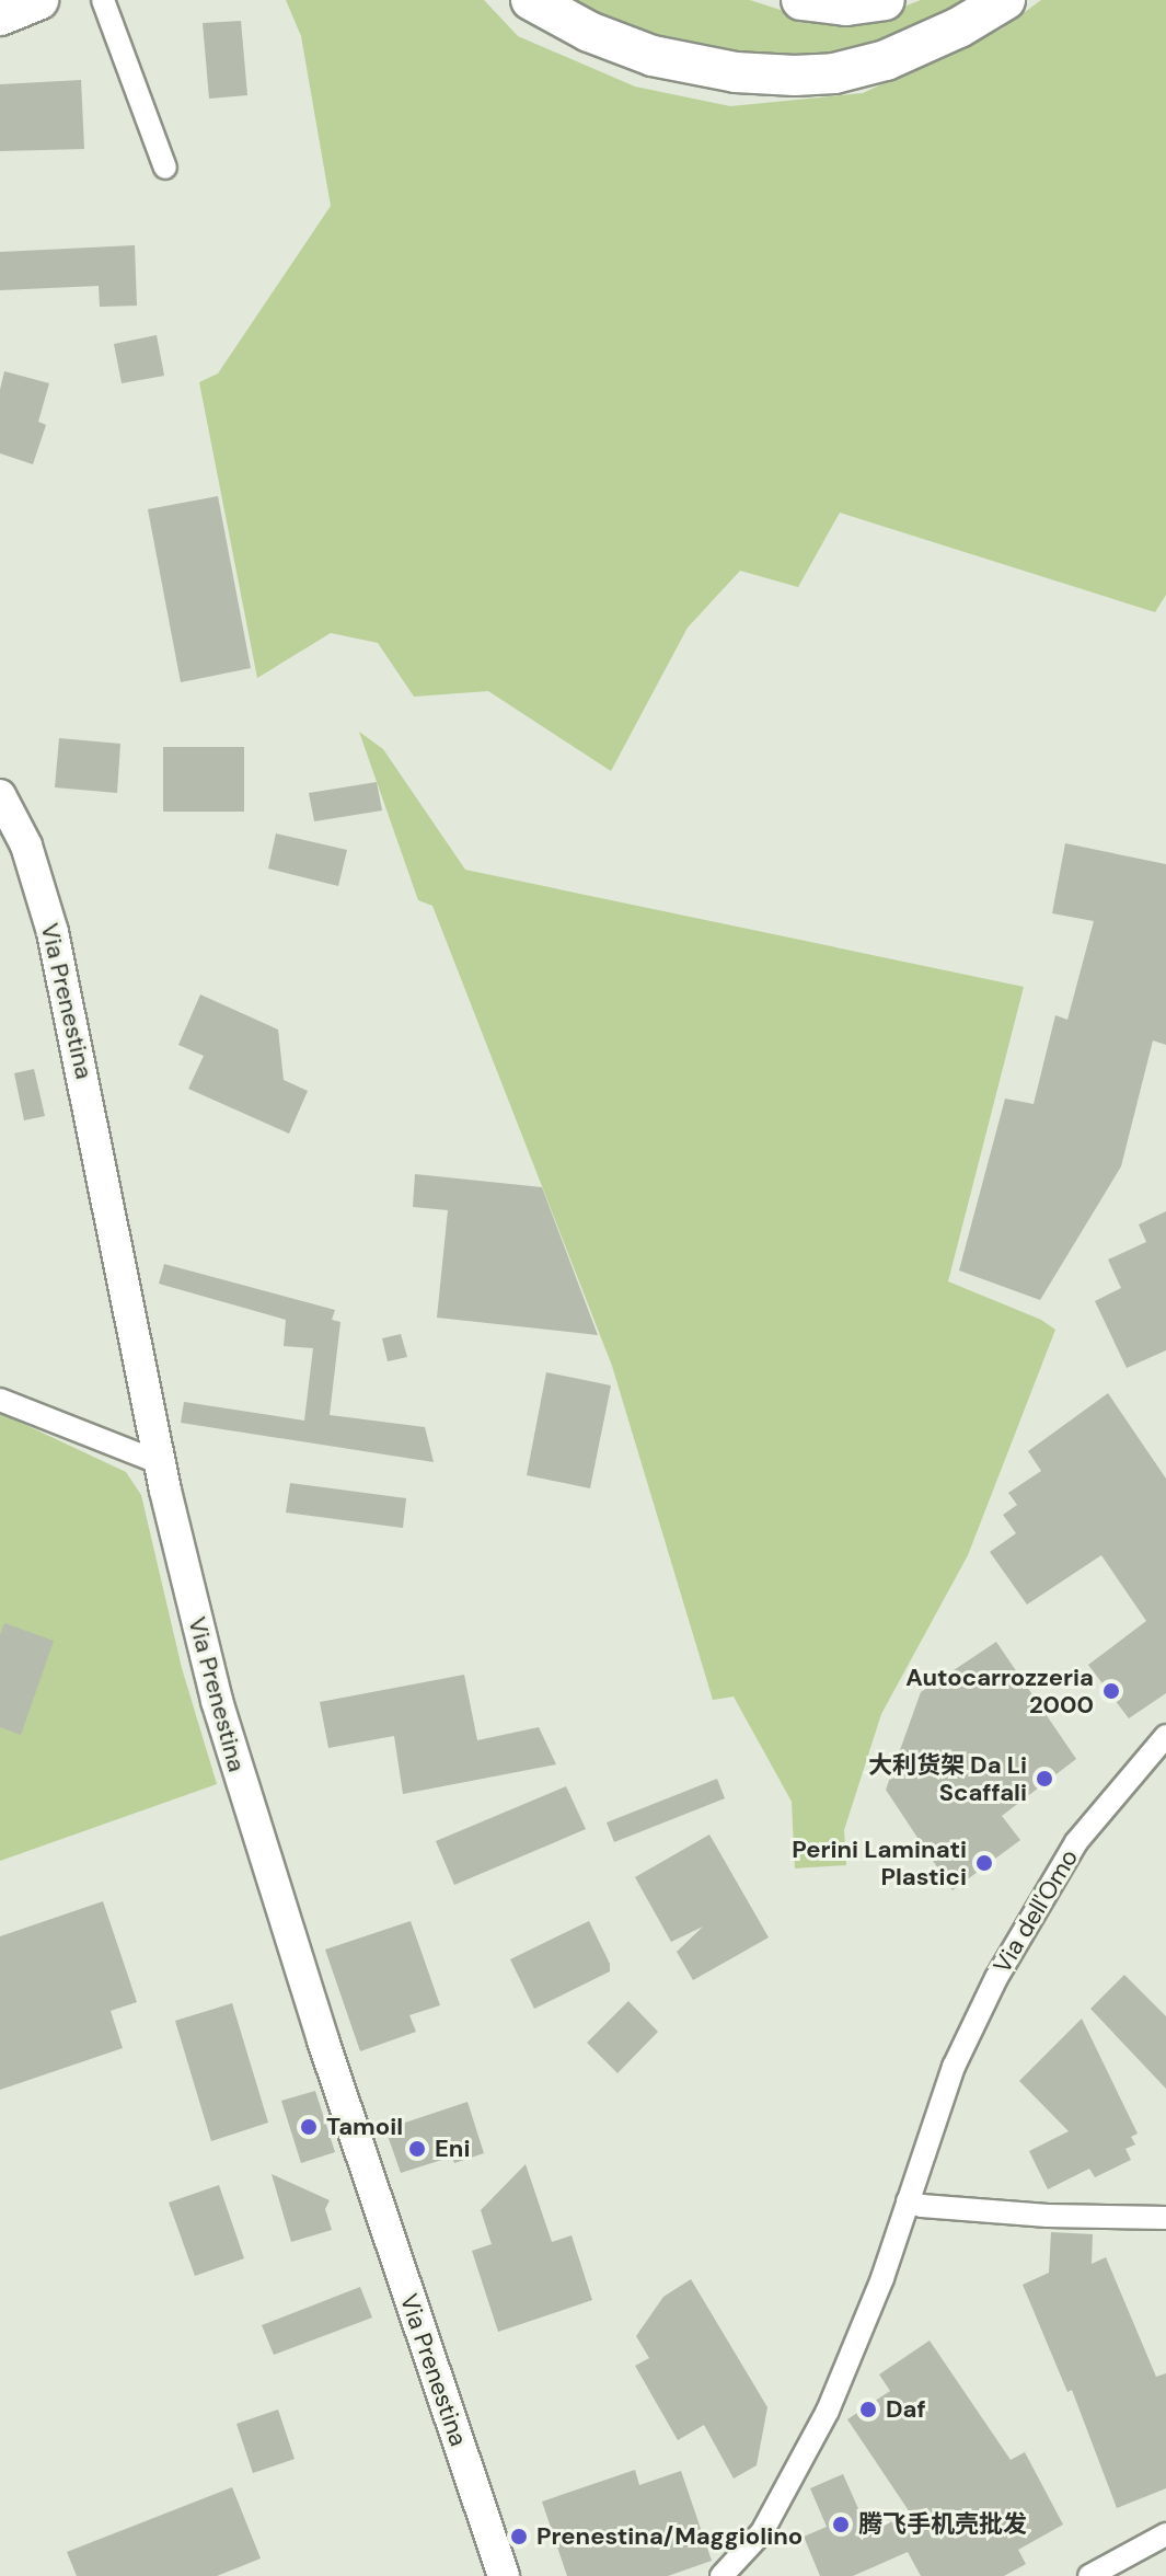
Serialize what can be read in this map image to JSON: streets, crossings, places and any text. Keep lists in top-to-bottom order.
{
  "streets": {
    "main road": ["Via Prenestina"],
    "street": ["Via dell'Omo"]
  },
  "places": [
    "Autocarrozzeria 2000",
    "大利货架 Da Li Scaffali",
    "Perini Laminati Plastici",
    "Tamoil",
    "Eni",
    "Daf",
    "腾飞手机壳批发",
    "Prenestina/Maggiolino"
  ]
}
